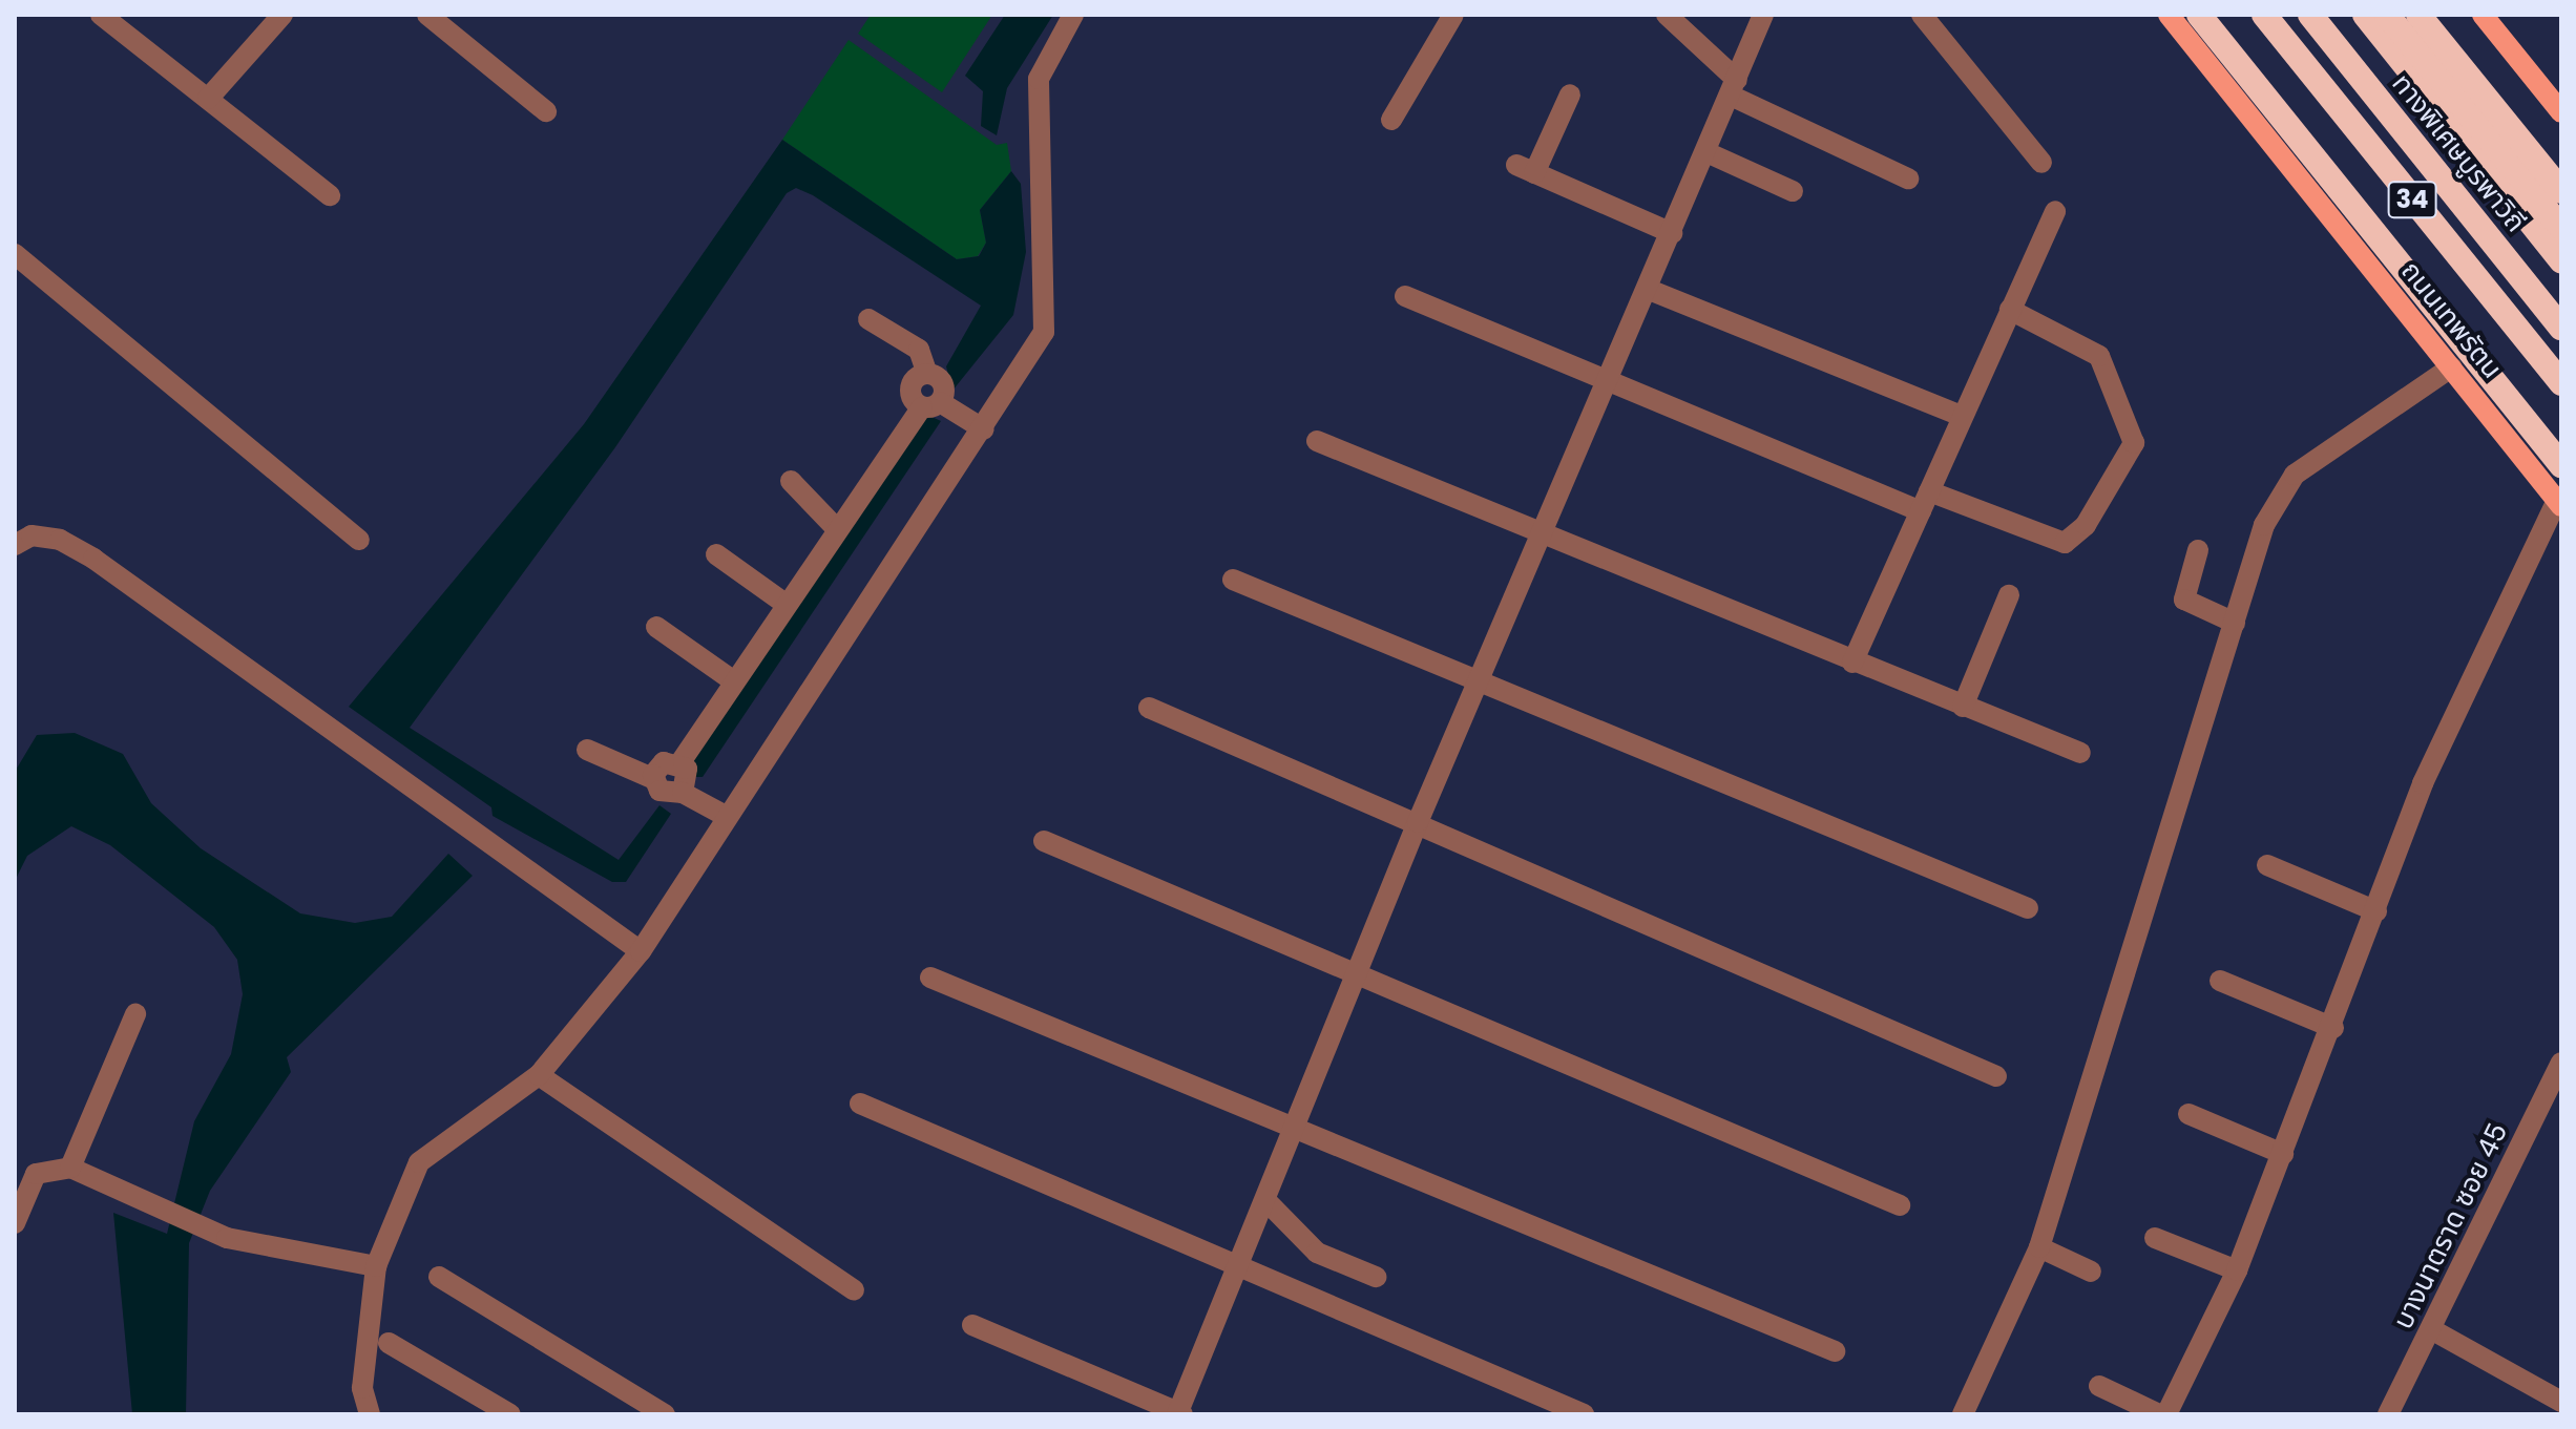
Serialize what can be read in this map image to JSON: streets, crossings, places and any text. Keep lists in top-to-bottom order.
{
  "streets": {
    "highway": ["ทางพิเศษบูรพาวิถี", "34", "ถนนเทพรัตน"],
    "street": ["บางนาตราด ซอย 45"]
  }
}
